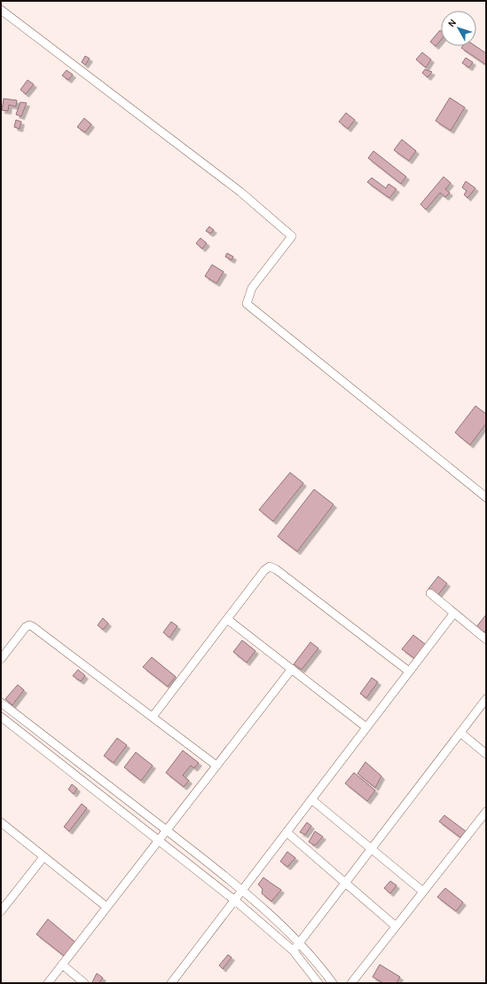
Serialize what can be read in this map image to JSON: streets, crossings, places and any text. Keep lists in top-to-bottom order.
{
  "north": "top left"
}
